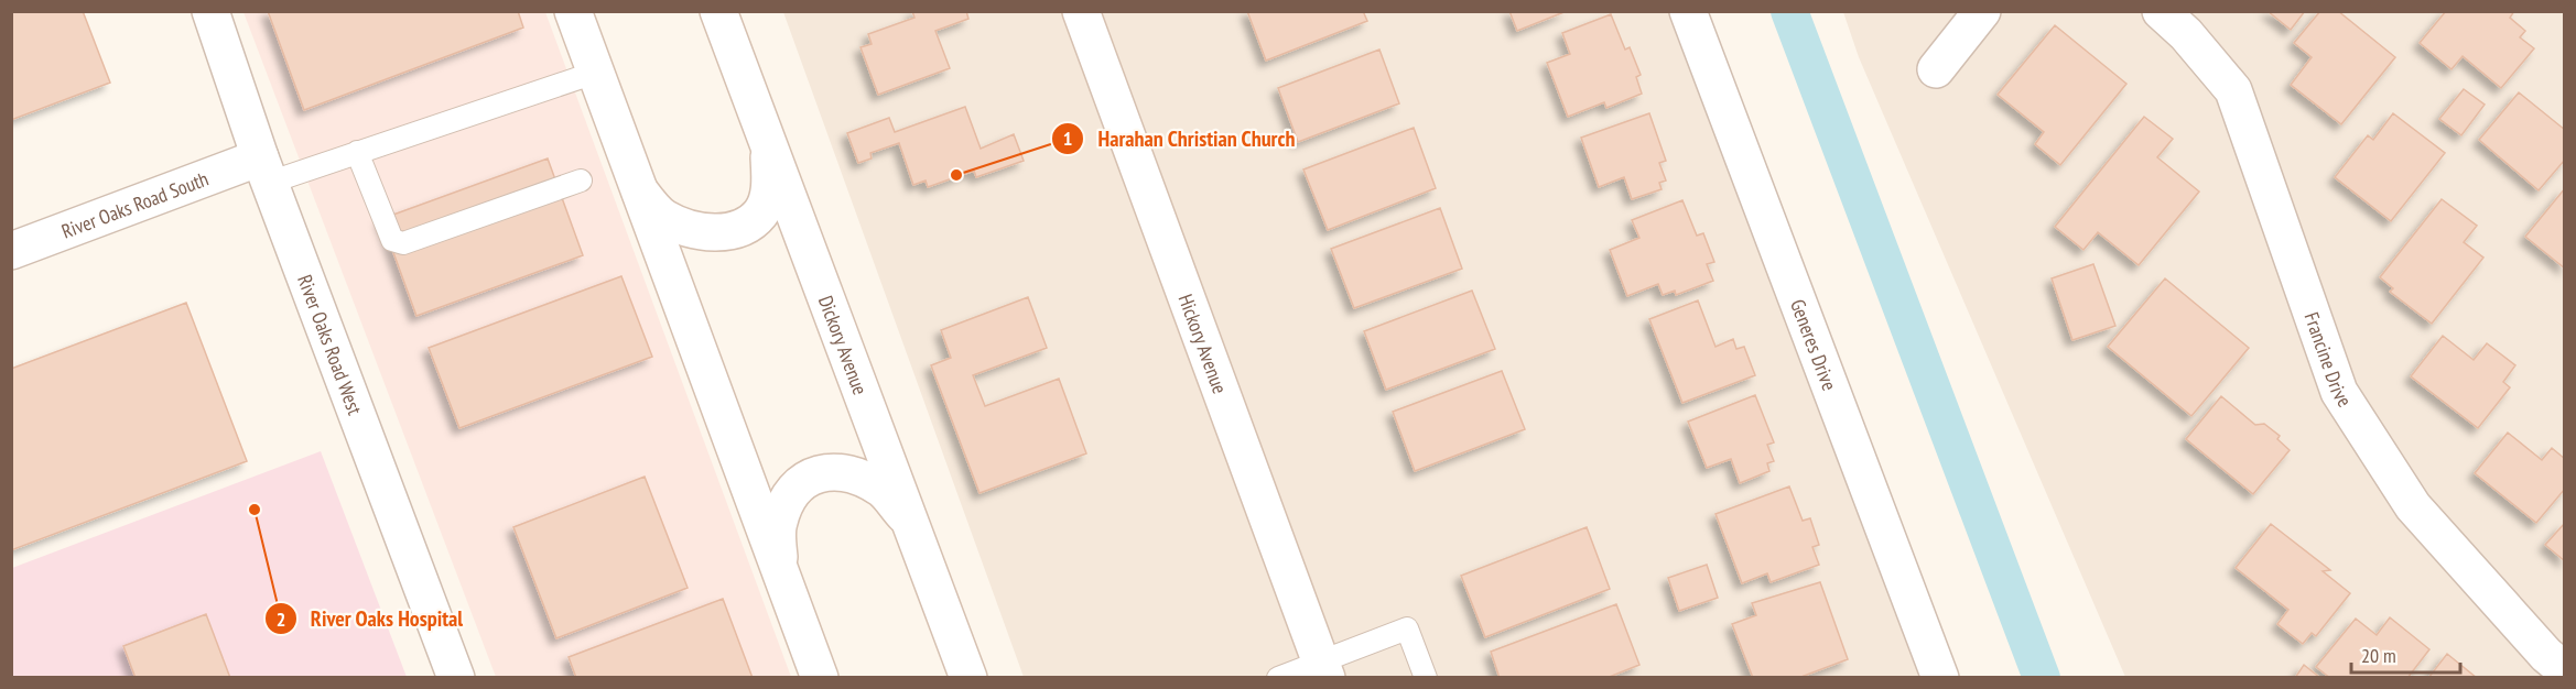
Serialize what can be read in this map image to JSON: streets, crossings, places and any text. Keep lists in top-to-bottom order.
{
  "streets": {
    "main road": [
      "River Oaks Road South",
      "Dickory Avenue",
      "Hickory Avenue",
      "Generes Drive",
      "River Oaks Road West",
      "Francine Drive"
    ]
  },
  "crossings": [
    ["River Oaks Road South", "River Oaks Road West"]
  ],
  "places": ["Harahan Christian Church", "River Oaks Hospital"],
  "scale_bar": "20 m"
}
